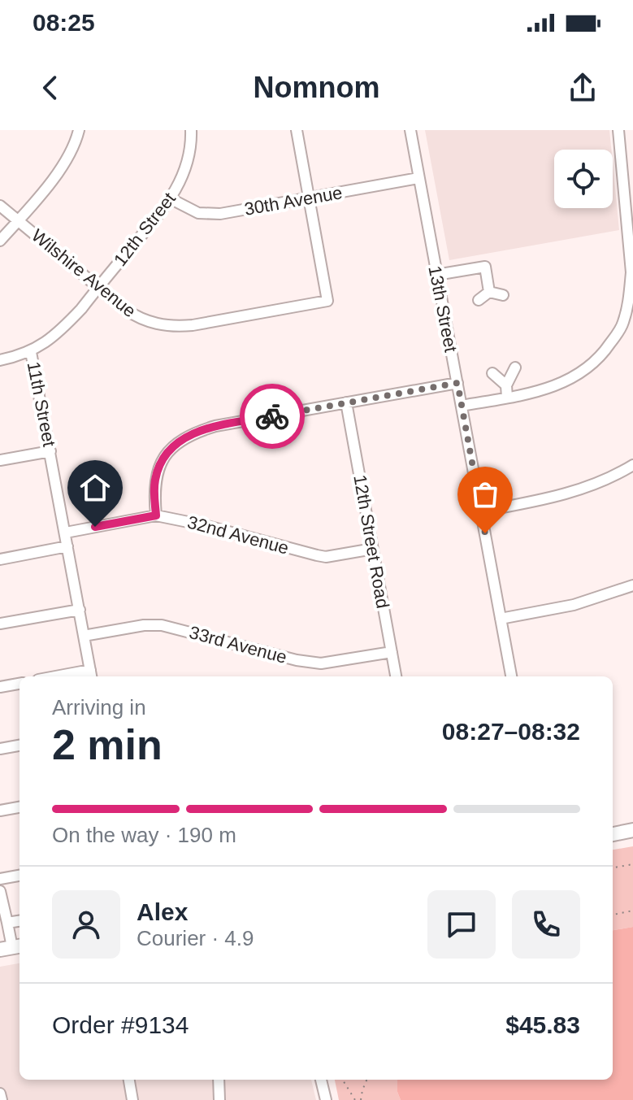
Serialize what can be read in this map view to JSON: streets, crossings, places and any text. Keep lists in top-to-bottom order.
{
  "streets": {
    "street": [
      "30th Avenue",
      "12th Street",
      "Wilshire Avenue",
      "13th Street",
      "11th Street",
      "32nd Avenue",
      "12th Street Road",
      "33rd Avenue"
    ]
  },
  "crossings": [
    ["30th Avenue", "12th Street"],
    ["30th Avenue", "Wilshire Avenue"],
    ["30th Avenue", "13th Street"],
    ["12th Street", "Wilshire Avenue"],
    ["12th Street", "11th Street"],
    ["11th Street", "32nd Avenue"],
    ["32nd Avenue", "12th Street Road"],
    ["12th Street Road", "33rd Avenue"]
  ],
  "page": {
    "status": "08:25",
    "header": "Nomnom",
    "heading": ["2 min", "Arriving in", "08:27–08:32"],
    "panel": [
      "Alex",
      "Courier · 4.9",
      "Order #9134",
      "$45.83"
    ],
    "bar": "On the way · 190 m"
  }
}
